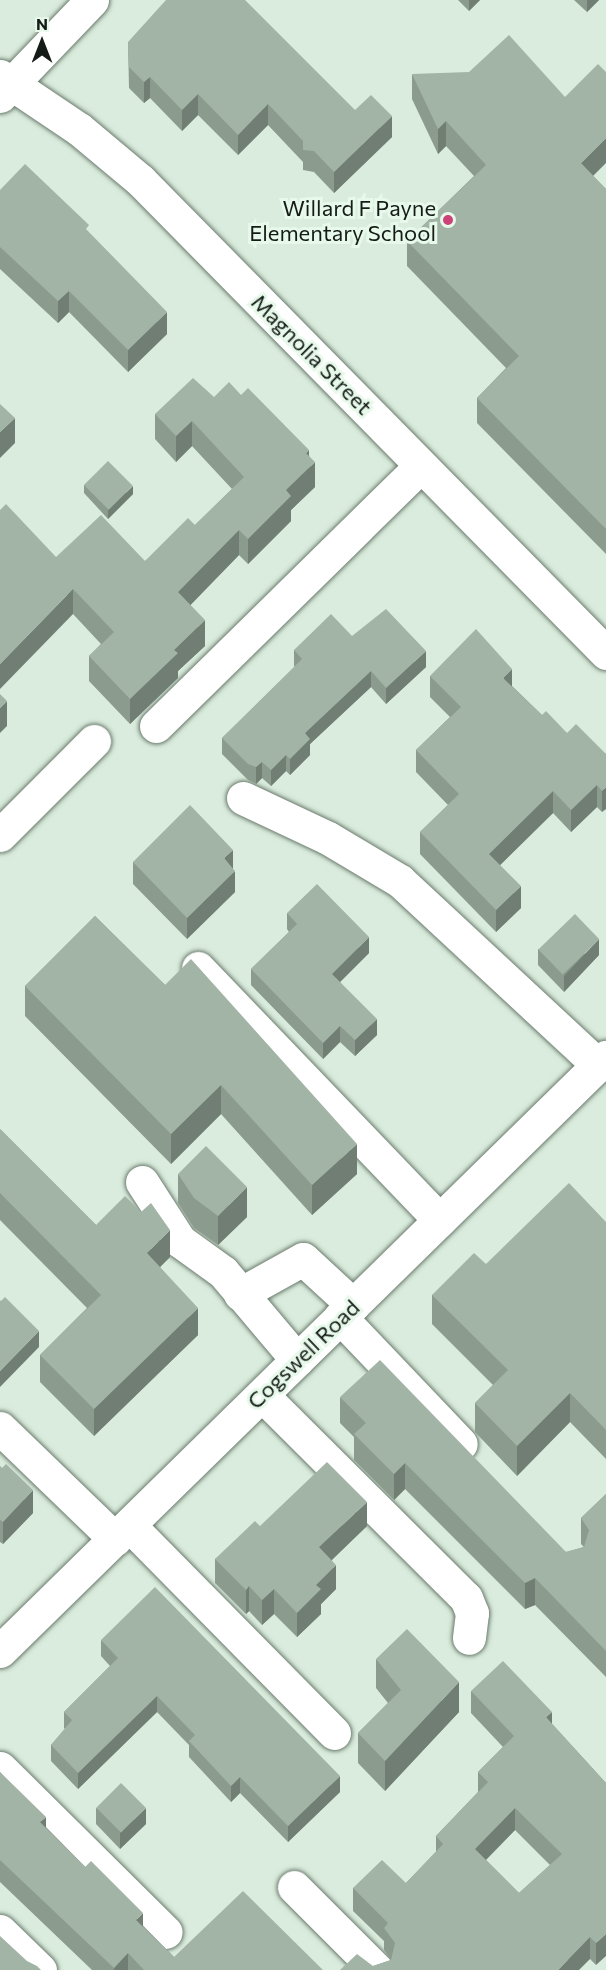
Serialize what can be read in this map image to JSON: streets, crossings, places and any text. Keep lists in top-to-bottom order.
{
  "streets": {
    "street": ["Magnolia Street", "Cogswell Road"]
  },
  "places": ["Willard F Payne Elementary School"],
  "north": "top"
}
